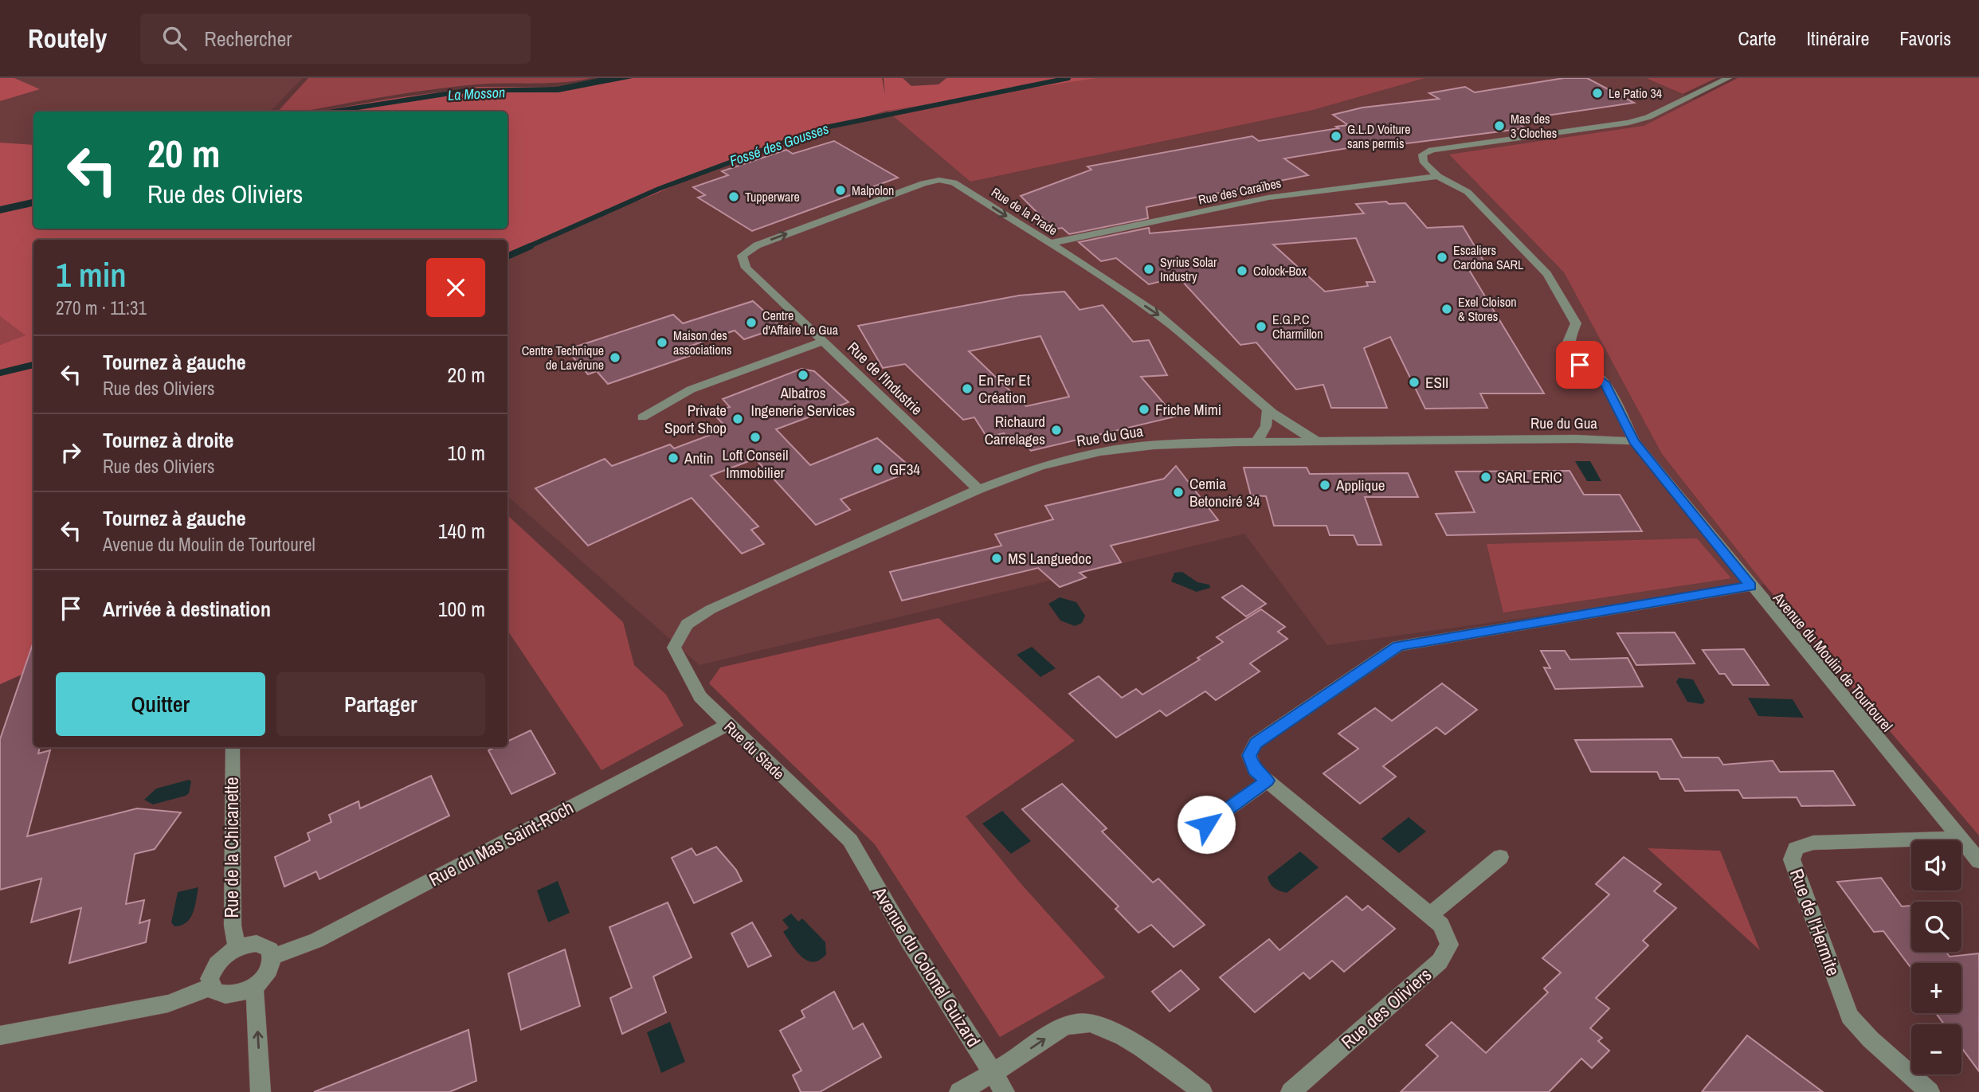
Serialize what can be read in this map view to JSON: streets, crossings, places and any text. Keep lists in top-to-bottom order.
{
  "streets": {
    "street": [
      "Rue des Caraïbes",
      "Rue de la Prade",
      "Rue de l'Industrie",
      "Rue du Gua",
      "Avenue du Moulin de Tourtourel",
      "Rue du Stade",
      "Rue du Mas Saint-Roch",
      "Rue de la Chicanette",
      "Rue de l'Hermite",
      "Avenue du Colonel Guizard",
      "Rue des Oliviers"
    ]
  },
  "crossings": [
    ["Rue des Caraïbes", "Rue de la Prade"],
    ["Rue des Caraïbes", "Avenue du Moulin de Tourtourel"],
    ["Rue de la Prade", "Rue de l'Industrie"],
    ["Rue de la Prade", "Rue du Gua"],
    ["Rue de l'Industrie", "Rue du Gua"],
    ["Rue du Gua", "Avenue du Moulin de Tourtourel"],
    ["Rue du Gua", "Rue du Stade"],
    ["Avenue du Moulin de Tourtourel", "Rue de l'Hermite"],
    ["Avenue du Moulin de Tourtourel", "Rue des Oliviers"],
    ["Rue du Stade", "Rue du Mas Saint-Roch"],
    ["Rue du Stade", "Avenue du Colonel Guizard"],
    ["Rue du Mas Saint-Roch", "Rue de la Chicanette"]
  ],
  "one_way": ["Rue de la Prade"],
  "water": ["La Mosson", "Fossé des Gousses"],
  "places": [
    "Le Patio 34",
    "Mas des 3 Cloches",
    "G.L.D Voiture sans permis",
    "Malpolon",
    "Tupperware",
    "Escaliers Cardona SARL",
    "Syrius Solar Industry",
    "Colock-Box",
    "Exel Cloison & Stores",
    "Centre d'Affaire Le Gua",
    "E.G.P.C Charmillon",
    "Maison des associations",
    "Centre Technique de Lavérune",
    "Albatros Ingenerie Services",
    "ESII",
    "En Fer Et Création",
    "Friche Mimi",
    "Private Sport Shop",
    "Richaurd Carrelages",
    "Loft Conseil Immobilier",
    "Antin",
    "GF34",
    "SARL ERIC",
    "Applique",
    "Cemia Betonciré 34",
    "MS Languedoc"
  ],
  "page": {
    "header": "Routely",
    "search": "Rechercher",
    "nav": ["Carte", "Itinéraire", "Favoris"],
    "turn": ["20 m", "Rue des Oliviers"],
    "heading": ["1 min", "270 m · 11:31"],
    "list": [
      {
        "name": "Tournez à gauche",
        "note": "Rue des Oliviers",
        "value": "20 m"
      },
      {
        "name": "Tournez à droite",
        "note": "Rue des Oliviers",
        "value": "10 m"
      },
      {
        "name": "Tournez à gauche",
        "note": "Avenue du Moulin de Tourtourel",
        "value": "140 m"
      },
      {
        "name": "Arrivée à destination",
        "value": "100 m"
      }
    ],
    "buttons": ["Quitter", "Partager"],
    "map_buttons": ["+", "−"]
  }
}
